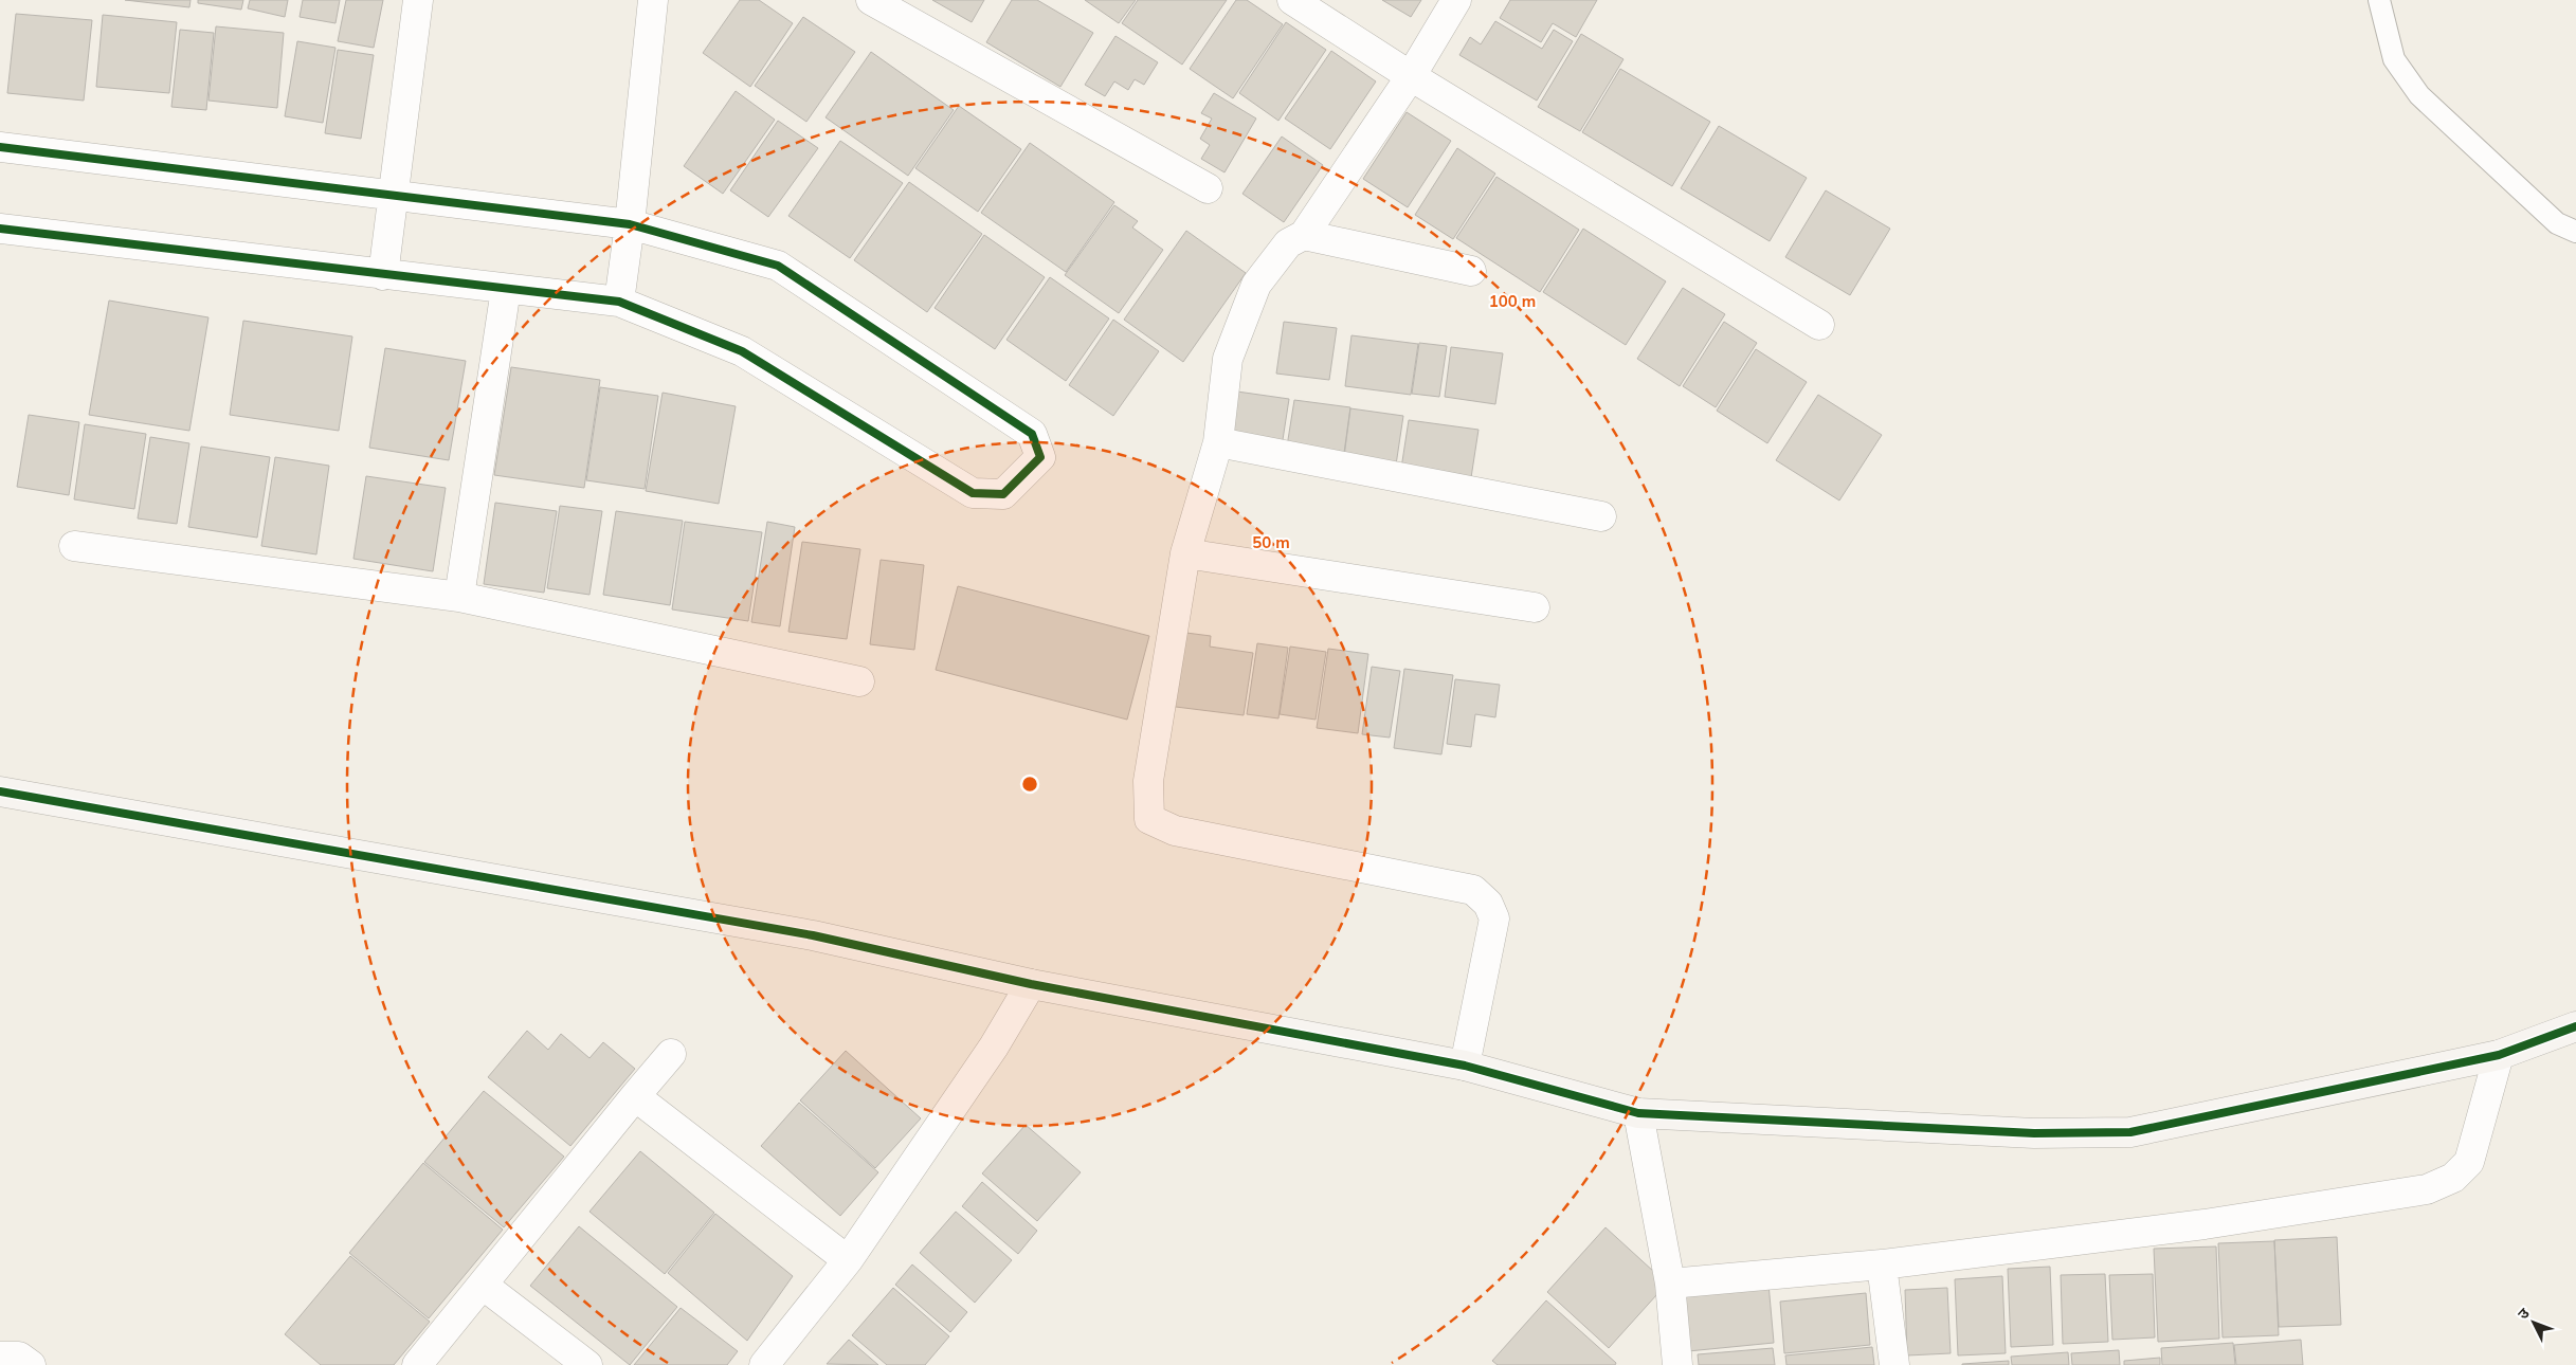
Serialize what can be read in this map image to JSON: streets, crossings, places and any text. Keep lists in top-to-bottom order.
{
  "north": "top left",
  "rings": ["100 m", "50 m"]
}
